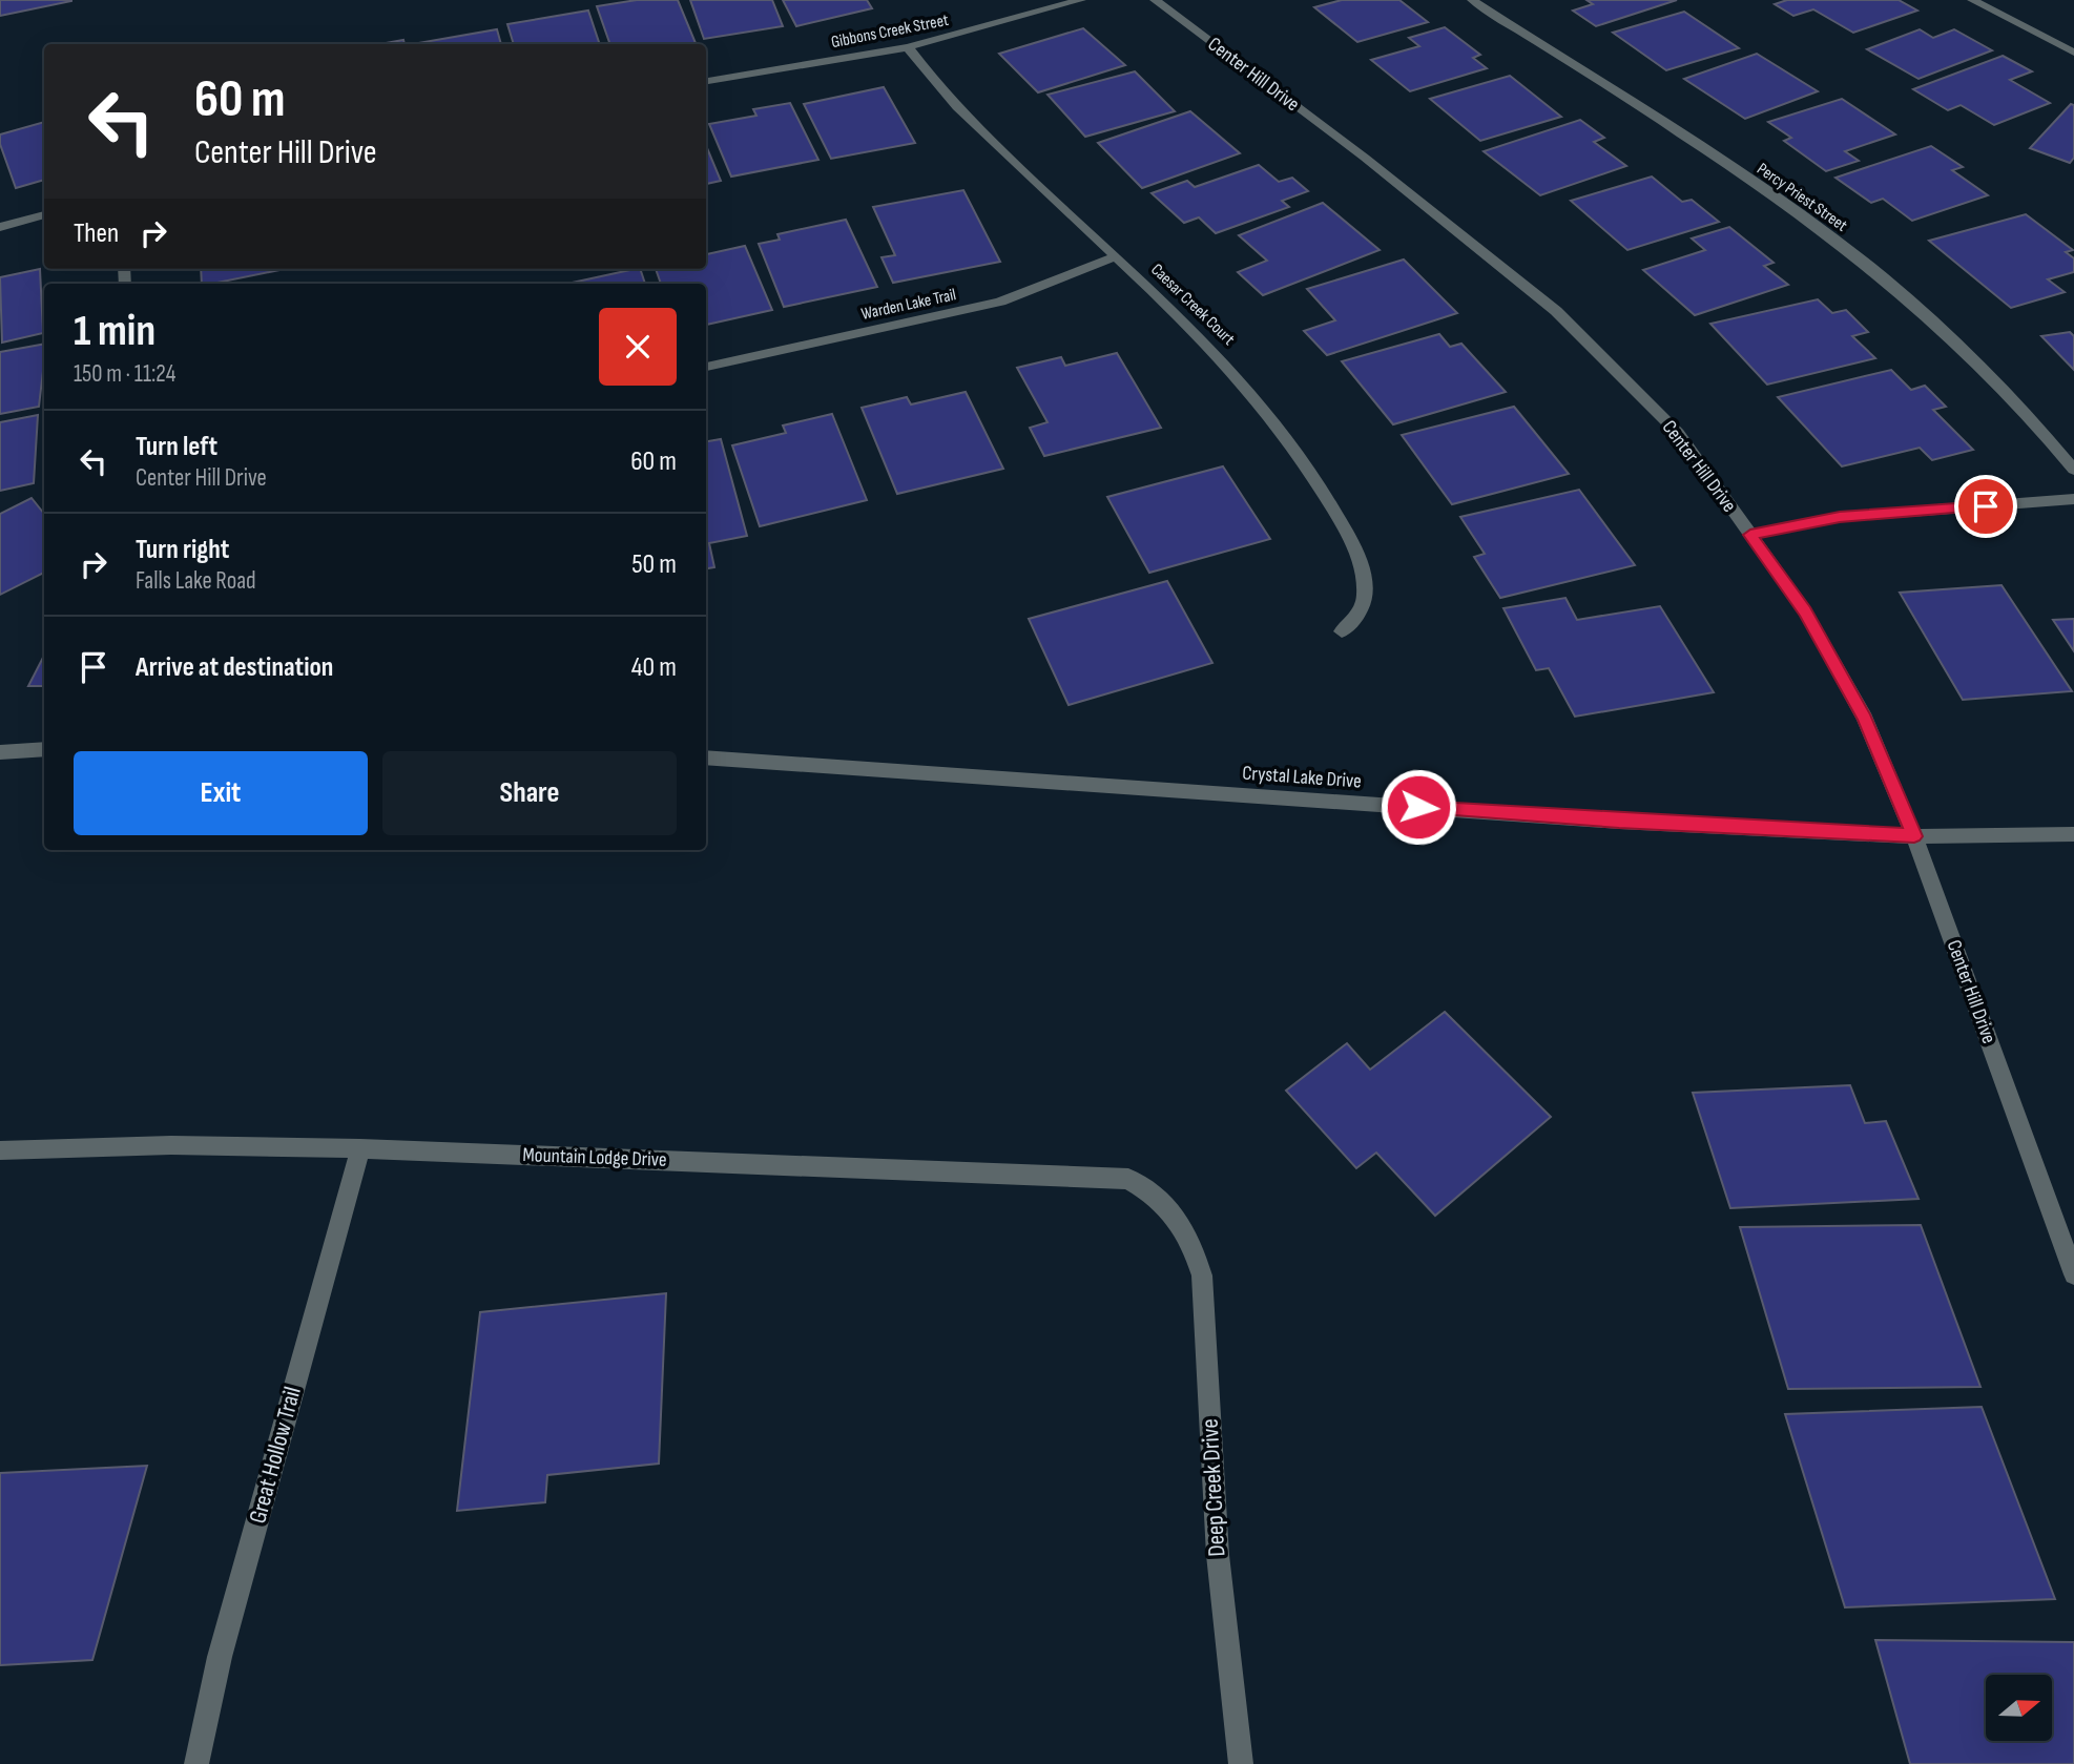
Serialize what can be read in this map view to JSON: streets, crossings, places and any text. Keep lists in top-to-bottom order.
{
  "streets": {
    "street": [
      "Gibbons Creek Street",
      "Center Hill Drive",
      "Percy Priest Street",
      "Warden Lake Trail",
      "Caesar Creek Court",
      "Crystal Lake Drive",
      "Mountain Lodge Drive",
      "Great Hollow Trail",
      "Deep Creek Drive"
    ]
  },
  "crossings": [
    ["Gibbons Creek Street", "Caesar Creek Court"],
    ["Center Hill Drive", "Crystal Lake Drive"],
    ["Warden Lake Trail", "Caesar Creek Court"],
    ["Mountain Lodge Drive", "Great Hollow Trail"],
    ["Mountain Lodge Drive", "Deep Creek Drive"]
  ],
  "north": "right",
  "page": {
    "turn": ["60 m", "Center Hill Drive"],
    "then": "Then",
    "heading": ["1 min", "150 m · 11:24"],
    "list": [
      {
        "name": "Turn left",
        "note": "Center Hill Drive",
        "value": "60 m"
      },
      {
        "name": "Turn right",
        "note": "Falls Lake Road",
        "value": "50 m"
      },
      {
        "name": "Arrive at destination",
        "value": "40 m"
      }
    ],
    "buttons": ["Exit", "Share"]
  }
}
